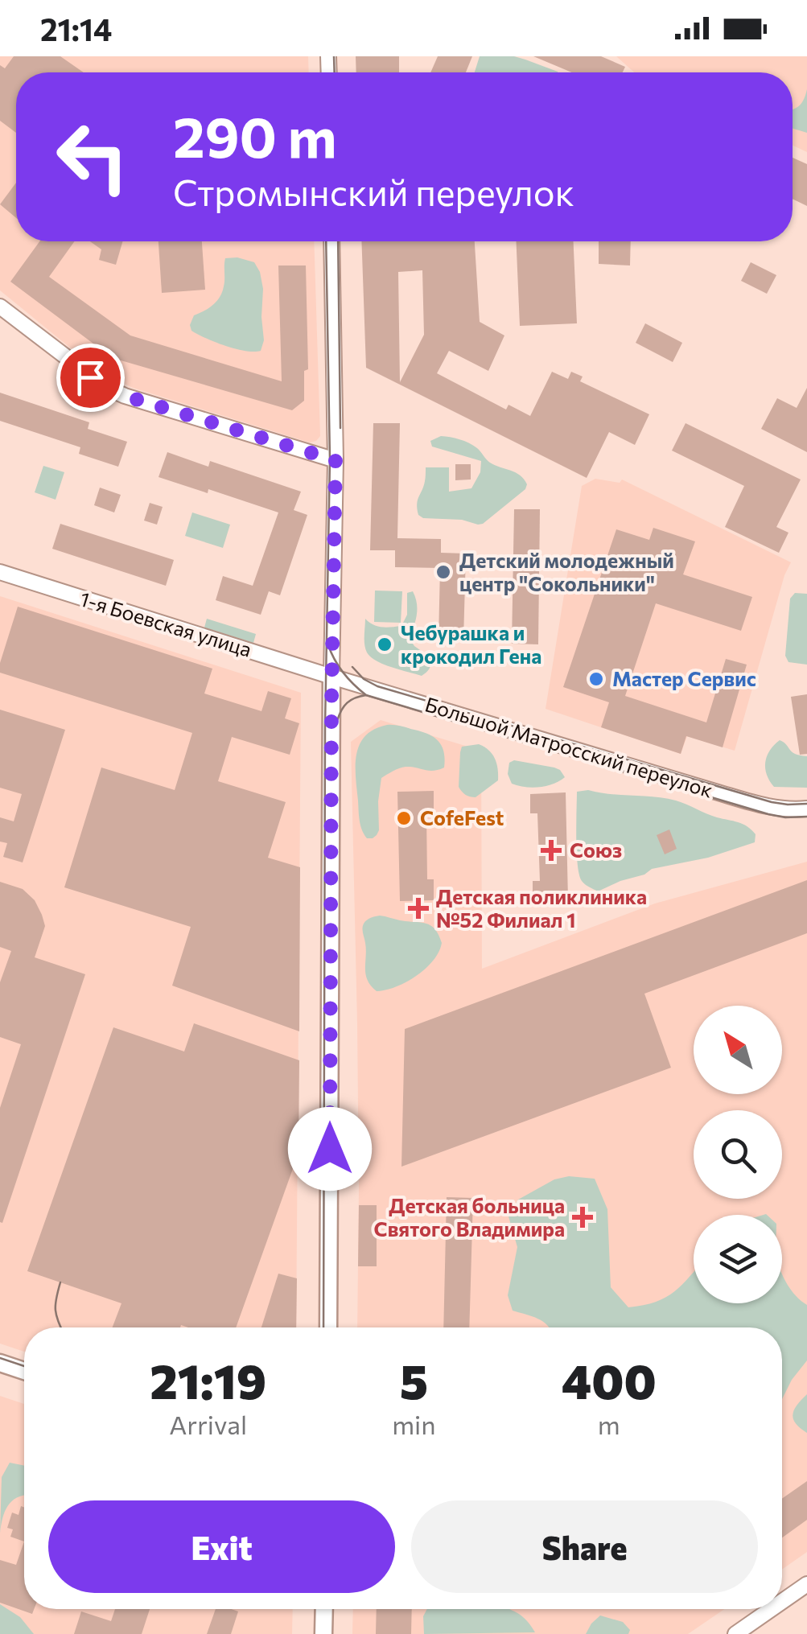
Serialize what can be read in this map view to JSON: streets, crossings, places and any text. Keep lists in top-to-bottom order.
{
  "streets": {
    "street": ["1-я Боевская улица", "Большой Матросский переулок"]
  },
  "crossings": [
    ["1-я Боевская улица", "Большой Матросский переулок"]
  ],
  "places": {
    "other": [
      "Детский молодежный центр \"Сокольники\"",
      "Чебурашка и крокодил Гена",
      "Мастер Сервис",
      "CofeFest"
    ],
    "health": ["Союз", "Детская поликлиника №52 Филиал 1", "Детская больница Святого Владимира"]
  },
  "north": "top left",
  "page": {
    "status": "21:14",
    "turn": ["290 m", "Стромынский переулок"],
    "eta": [
      "21:19",
      "Arrival",
      "5",
      "min",
      "400",
      "m"
    ],
    "buttons": ["Exit", "Share"]
  }
}
